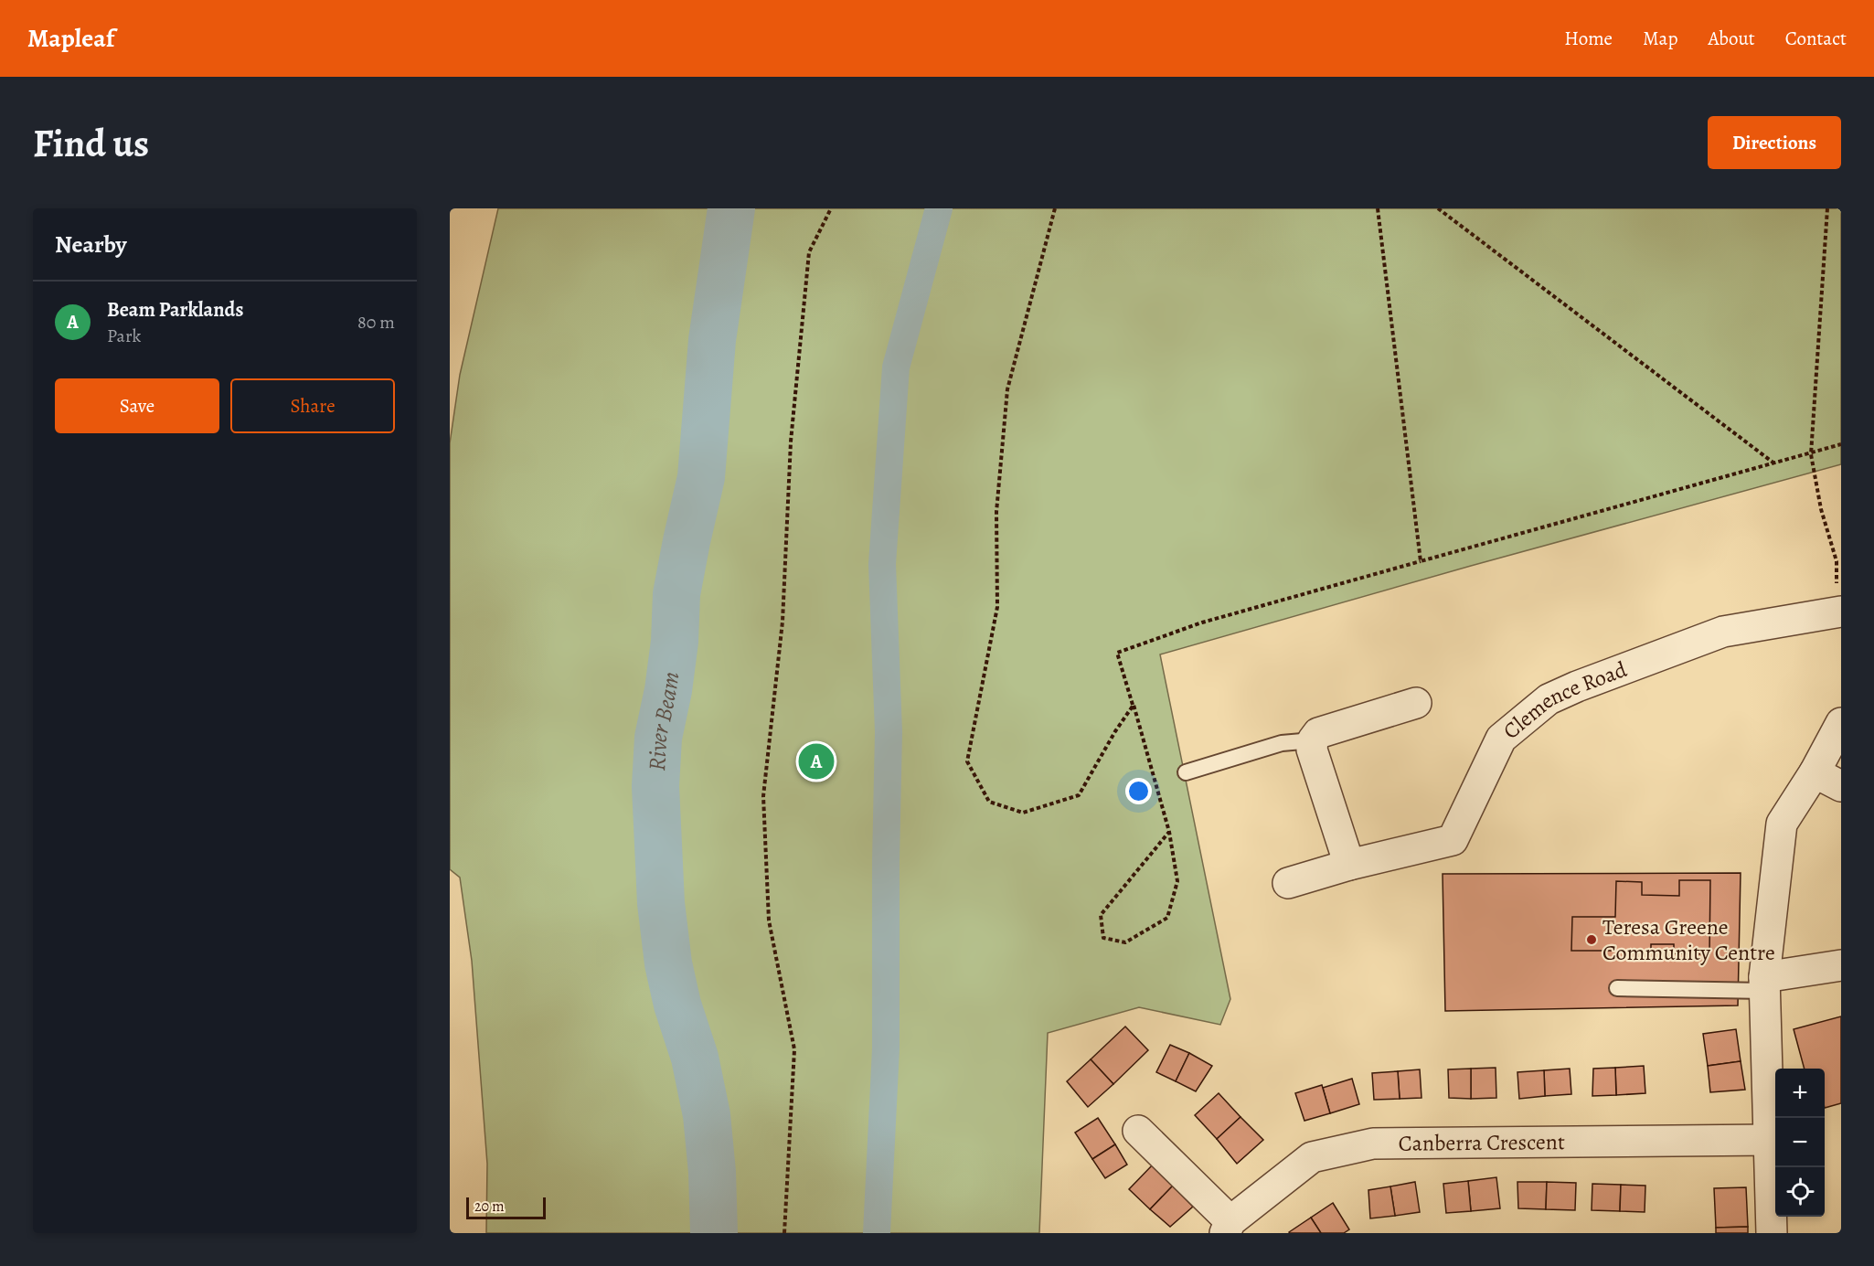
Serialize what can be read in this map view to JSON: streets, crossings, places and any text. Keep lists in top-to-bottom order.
{
  "streets": {
    "street": ["Clemence Road", "Canberra Crescent"]
  },
  "water": ["River Beam"],
  "places": ["Teresa Greene Community Centre"],
  "scale_bar": "20 m",
  "page": {
    "header": "Mapleaf",
    "nav": [
      "Home",
      "Map",
      "About",
      "Contact"
    ],
    "buttons": [
      "Directions",
      ["Save", "Share"]
    ],
    "title": "Find us",
    "heading": "Nearby",
    "list": [
      {
        "mark": "A",
        "name": "Beam Parklands",
        "note": "Park",
        "value": "80 m"
      }
    ],
    "pins": "A",
    "map_buttons": ["+", "−"],
    "scale": "20 m"
  }
}
